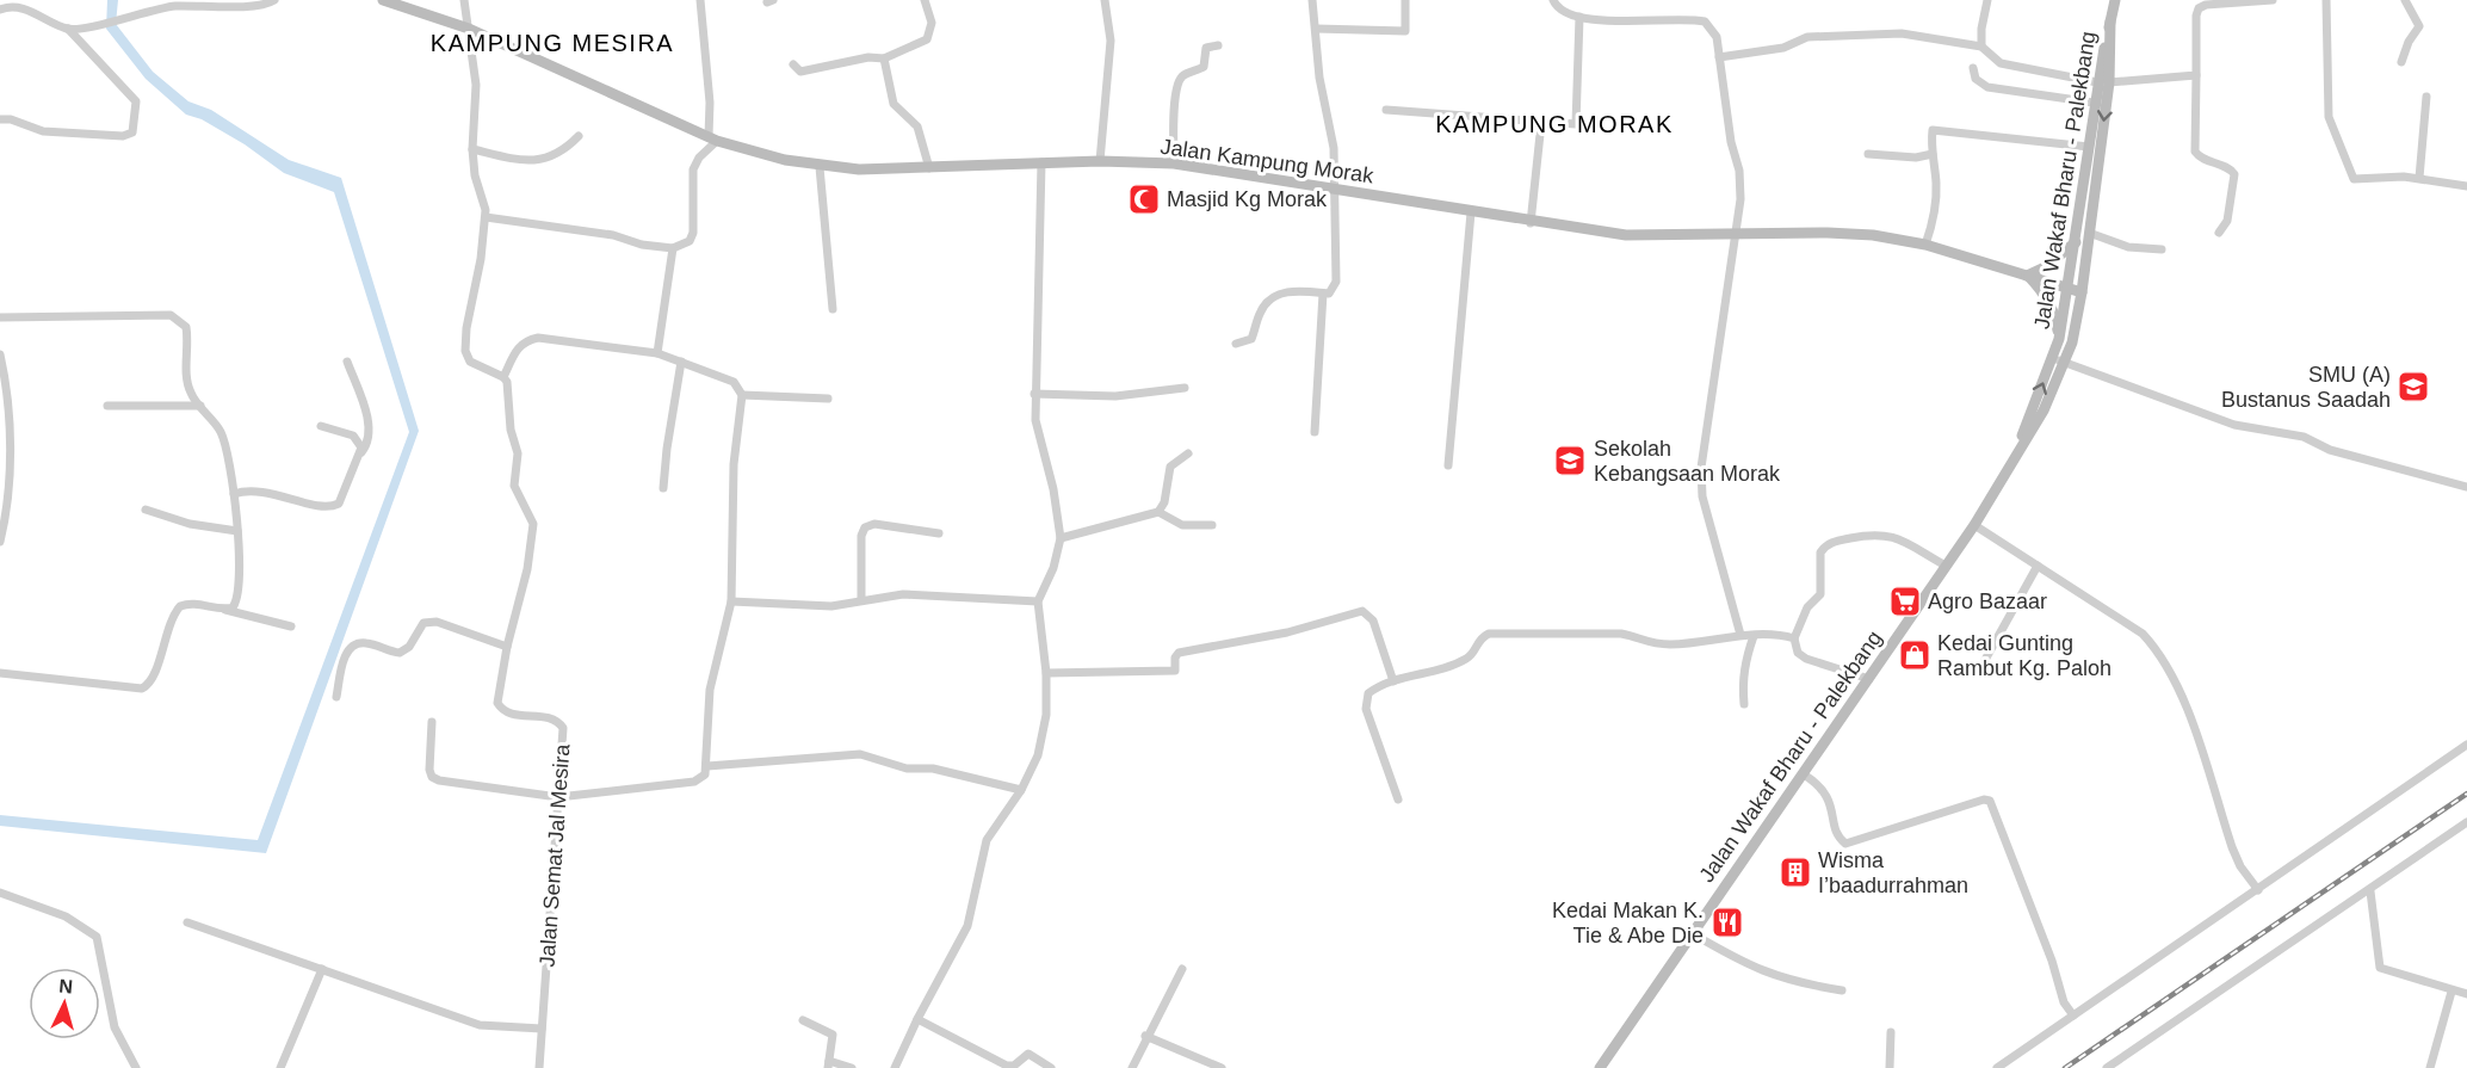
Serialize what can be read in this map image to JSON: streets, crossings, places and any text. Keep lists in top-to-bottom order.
{
  "streets": {
    "main road": ["Jalan Kampung Morak", "Jalan Wakaf Bharu - Palekbang"],
    "street": ["Jalan Semat Jal Mesira"]
  },
  "crossings": [
    ["Jalan Kampung Morak", "Jalan Wakaf Bharu - Palekbang"]
  ],
  "districts": ["KAMPUNG MESIRA", "KAMPUNG MORAK"],
  "places": {
    "mosque": ["Masjid Kg Morak"],
    "school or university": ["SMU (A) Bustanus Saadah", "Sekolah Kebangsaan Morak"],
    "supermarket": ["Agro Bazaar"],
    "shop": ["Kedai Gunting Rambut Kg. Paloh"],
    "building": ["Wisma I’baadurrahman"],
    "restaurant": ["Kedai Makan K. Tie & Abe Die"]
  },
  "north": "top"
}
